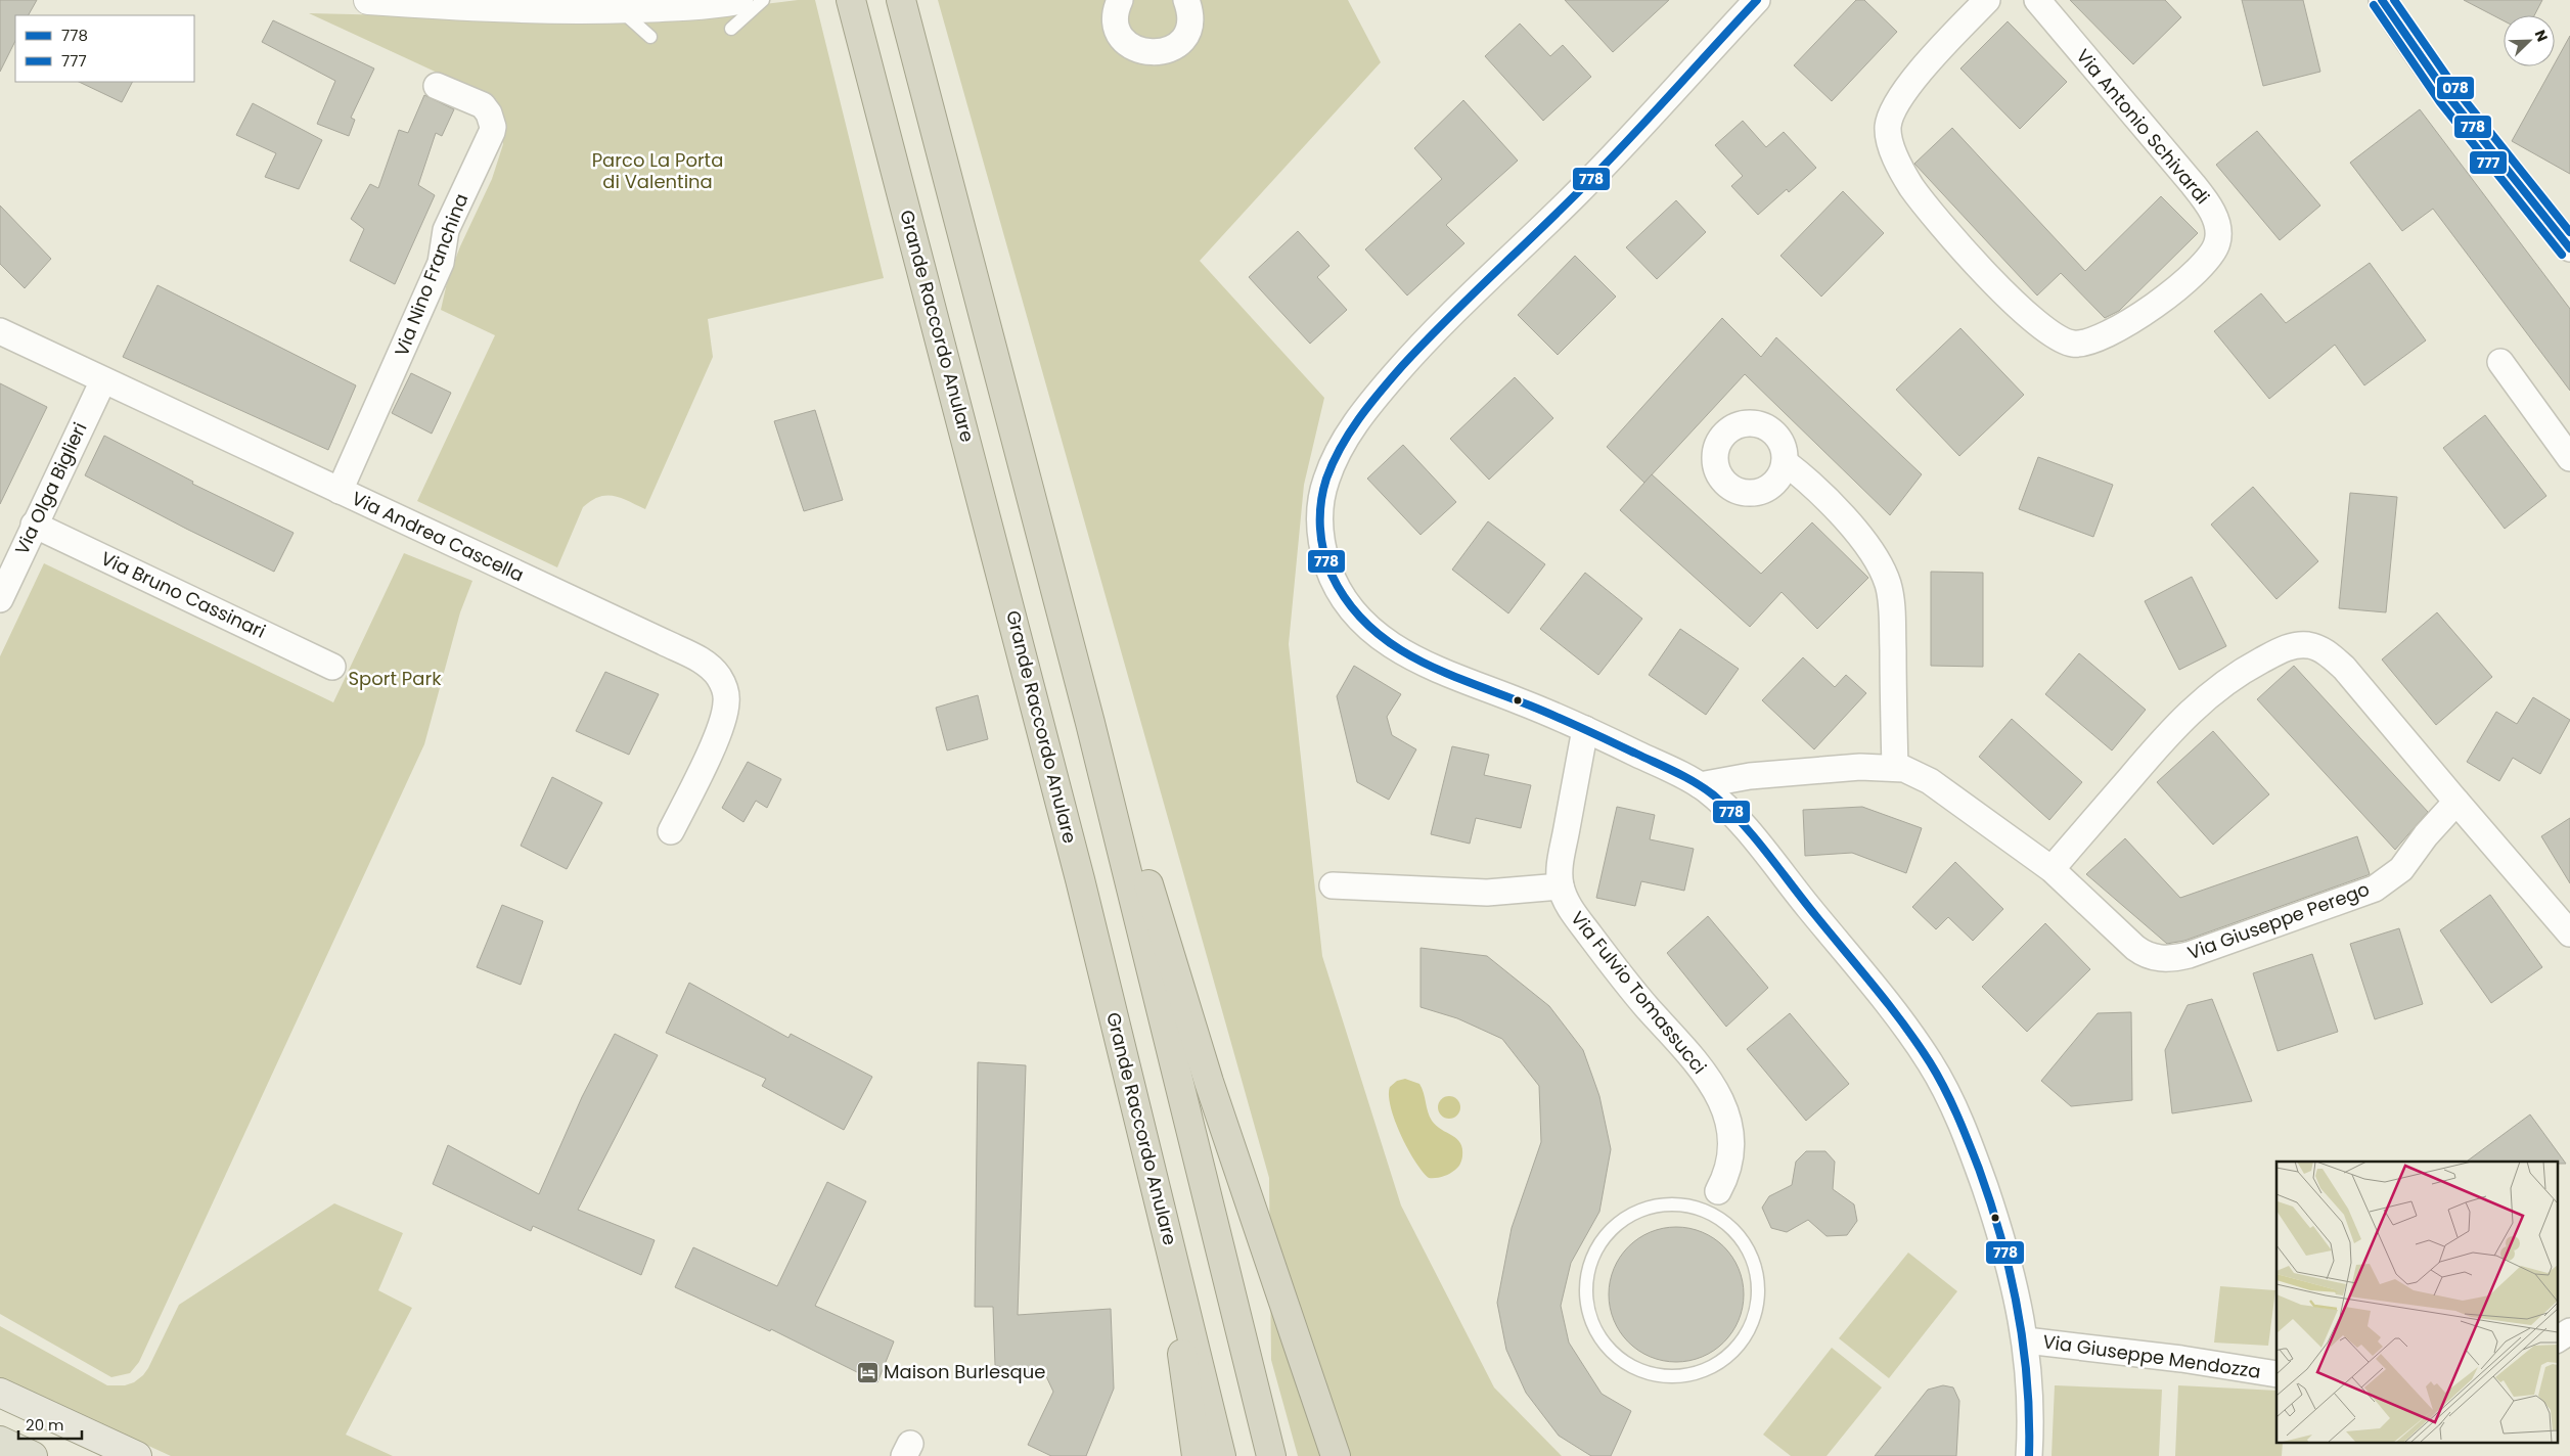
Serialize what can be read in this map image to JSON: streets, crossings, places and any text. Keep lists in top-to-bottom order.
{
  "streets": {
    "highway": ["Grande Raccordo Anulare"],
    "street": [
      "Via Antonio Schivardi",
      "Via Nino Franchina",
      "Via Olga Biglieri",
      "Via Andrea Cascella",
      "Via Bruno Cassinari",
      "Via Giuseppe Perego",
      "Via Fulvio Tomassucci",
      "Via Giuseppe Mendozza"
    ]
  },
  "crossings": [
    ["Via Nino Franchina", "Via Andrea Cascella"],
    ["Via Olga Biglieri", "Via Andrea Cascella"],
    ["Via Olga Biglieri", "Via Bruno Cassinari"]
  ],
  "parks": ["Parco La Porta di Valentina", "Sport Park"],
  "places": {
    "hotel": ["Maison Burlesque"]
  },
  "lines": ["transit line 778", "transit line 078", "transit line 777"],
  "legend": ["778", "777"],
  "scale_bar": "20 m",
  "north": "top right"
}
